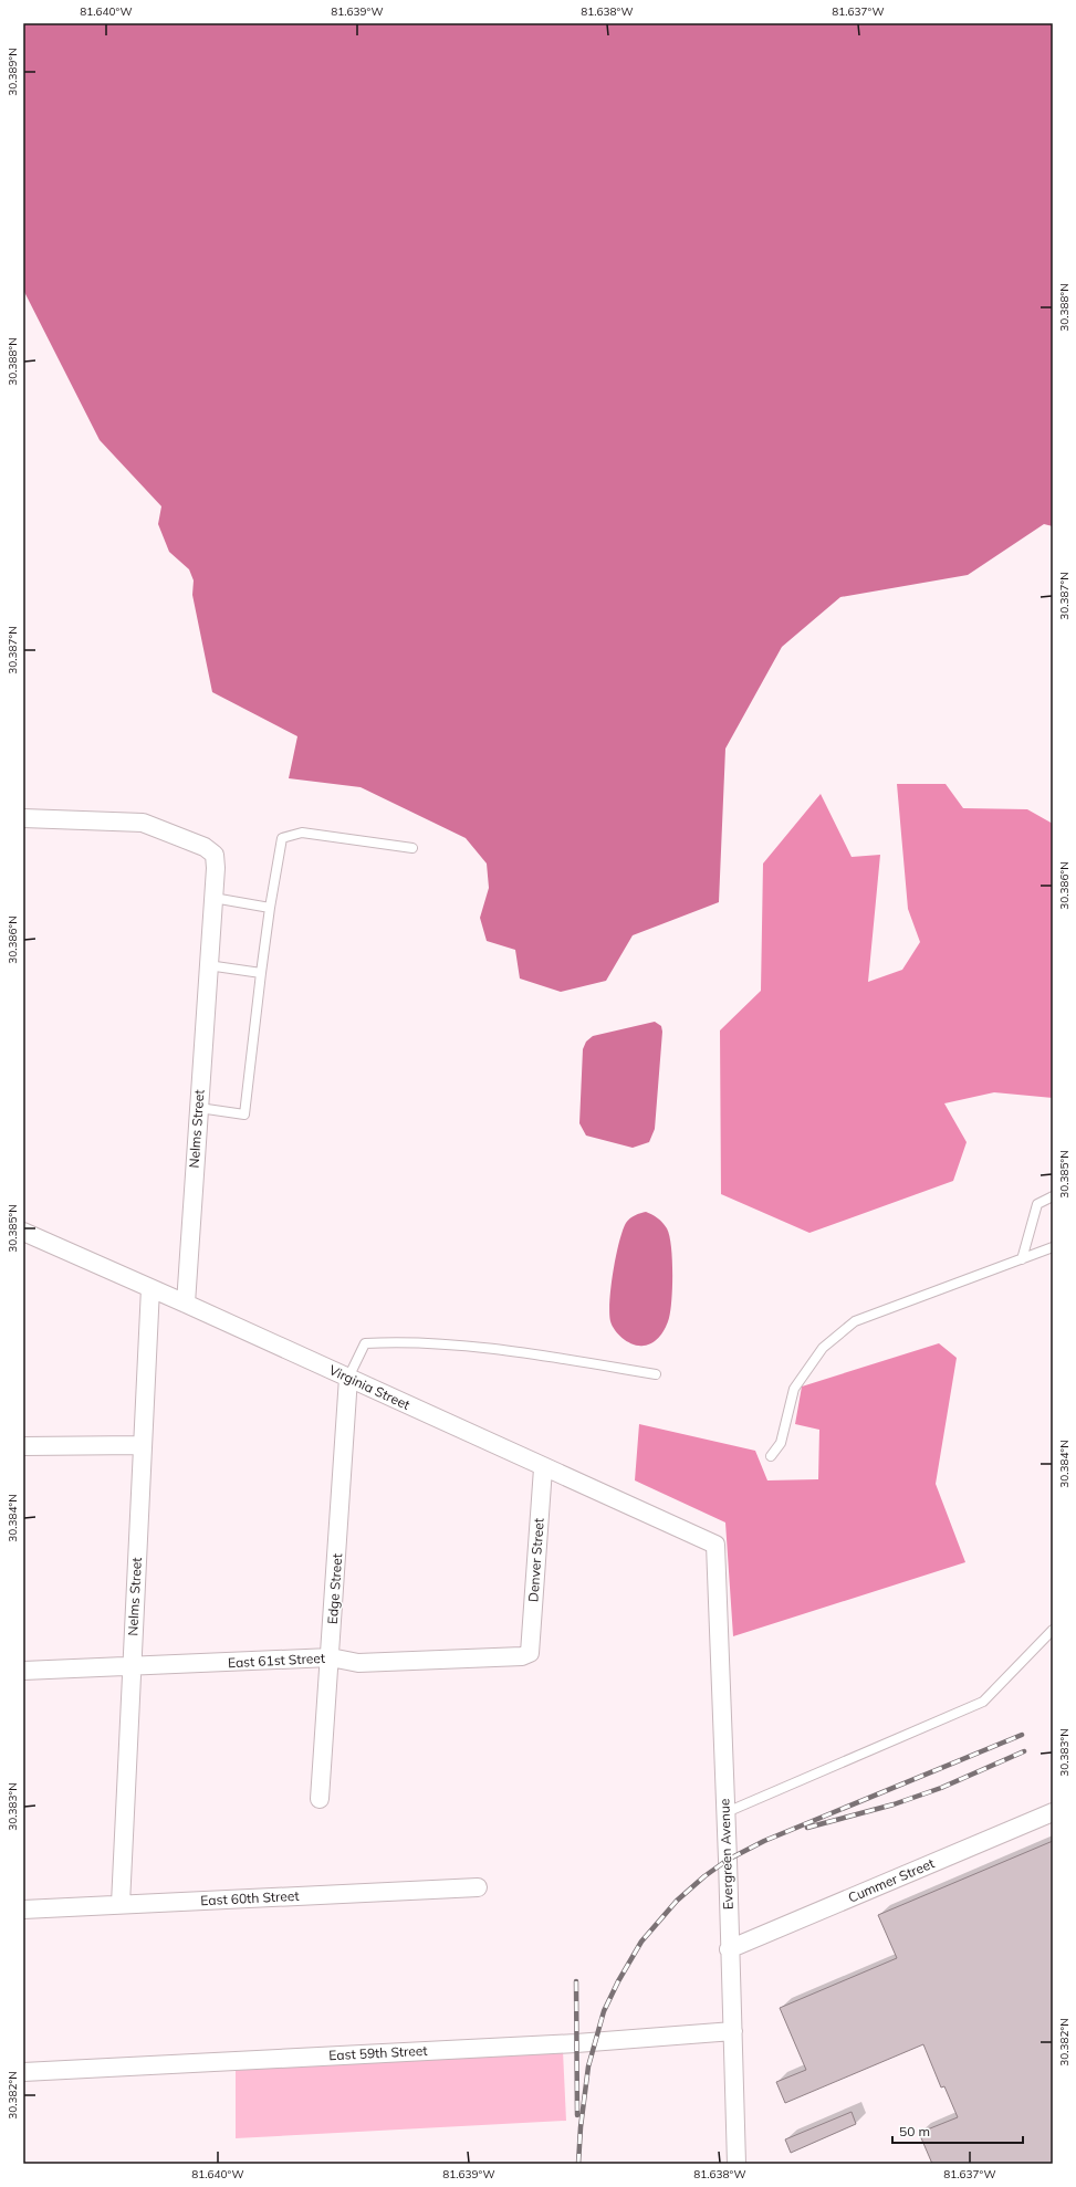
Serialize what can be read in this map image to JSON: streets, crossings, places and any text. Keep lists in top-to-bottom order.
{
  "streets": {
    "street": [
      "Nelms Street",
      "Virginia Street",
      "Denver Street",
      "Edge Street",
      "East 61st Street",
      "Evergreen Avenue",
      "Cummer Street",
      "East 60th Street",
      "East 59th Street"
    ]
  },
  "crossings": [
    ["Nelms Street", "Virginia Street"],
    ["Nelms Street", "East 61st Street"],
    ["Nelms Street", "East 60th Street"],
    ["Virginia Street", "Denver Street"],
    ["Virginia Street", "Edge Street"],
    ["Virginia Street", "Evergreen Avenue"],
    ["Denver Street", "East 61st Street"],
    ["Edge Street", "East 61st Street"],
    ["Evergreen Avenue", "Cummer Street"],
    ["Evergreen Avenue", "East 59th Street"]
  ],
  "scale_bar": "50 m",
  "coordinates": [
    "81.640°W",
    "81.639°W",
    "81.638°W",
    "81.637°W",
    "30.389°N",
    "30.388°N",
    "30.387°N",
    "30.386°N",
    "30.385°N",
    "30.384°N",
    "30.383°N",
    "30.382°N"
  ]
}
